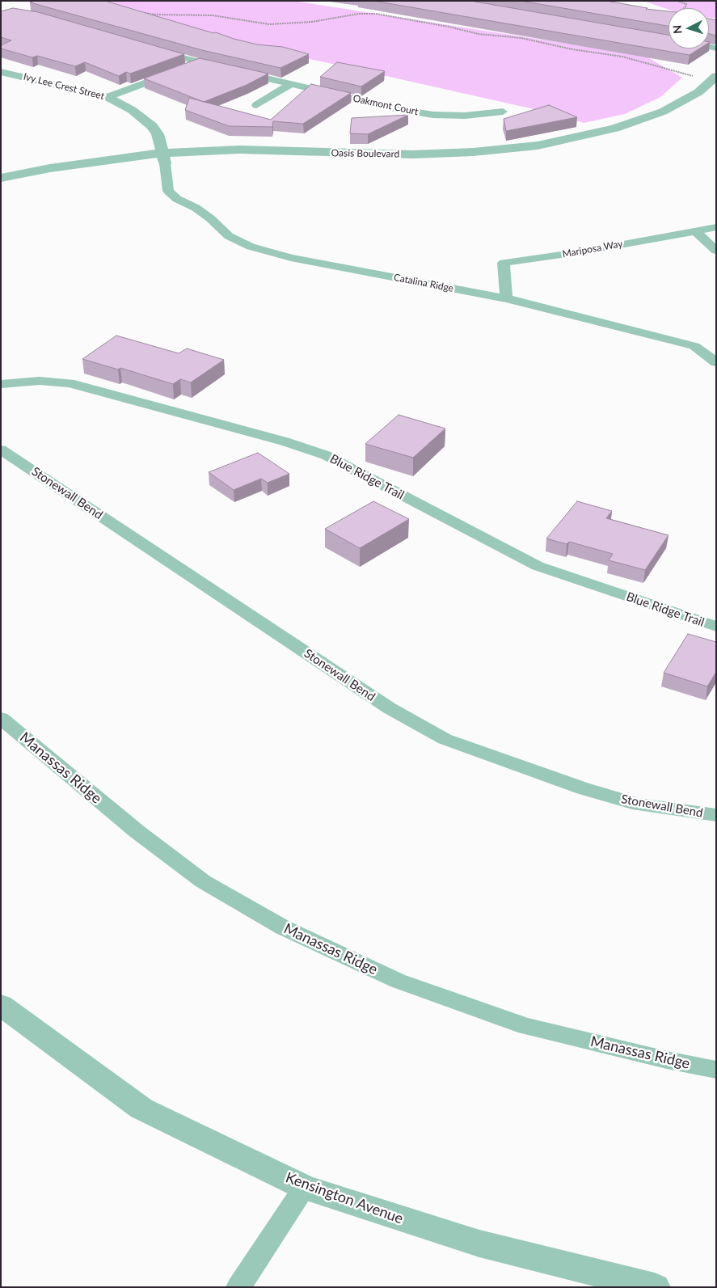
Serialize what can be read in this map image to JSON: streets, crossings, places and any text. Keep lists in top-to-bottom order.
{
  "streets": {
    "street": [
      "Ivy Lee Crest Street",
      "Oakmont Court",
      "Oasis Boulevard",
      "Mariposa Way",
      "Catalina Ridge",
      "Blue Ridge Trail",
      "Stonewall Bend",
      "Manassas Ridge",
      "Kensington Avenue"
    ]
  },
  "crossings": [
    ["Ivy Lee Crest Street", "Oasis Boulevard"],
    ["Ivy Lee Crest Street", "Catalina Ridge"],
    ["Oasis Boulevard", "Catalina Ridge"],
    ["Mariposa Way", "Catalina Ridge"]
  ],
  "north": "left"
}
